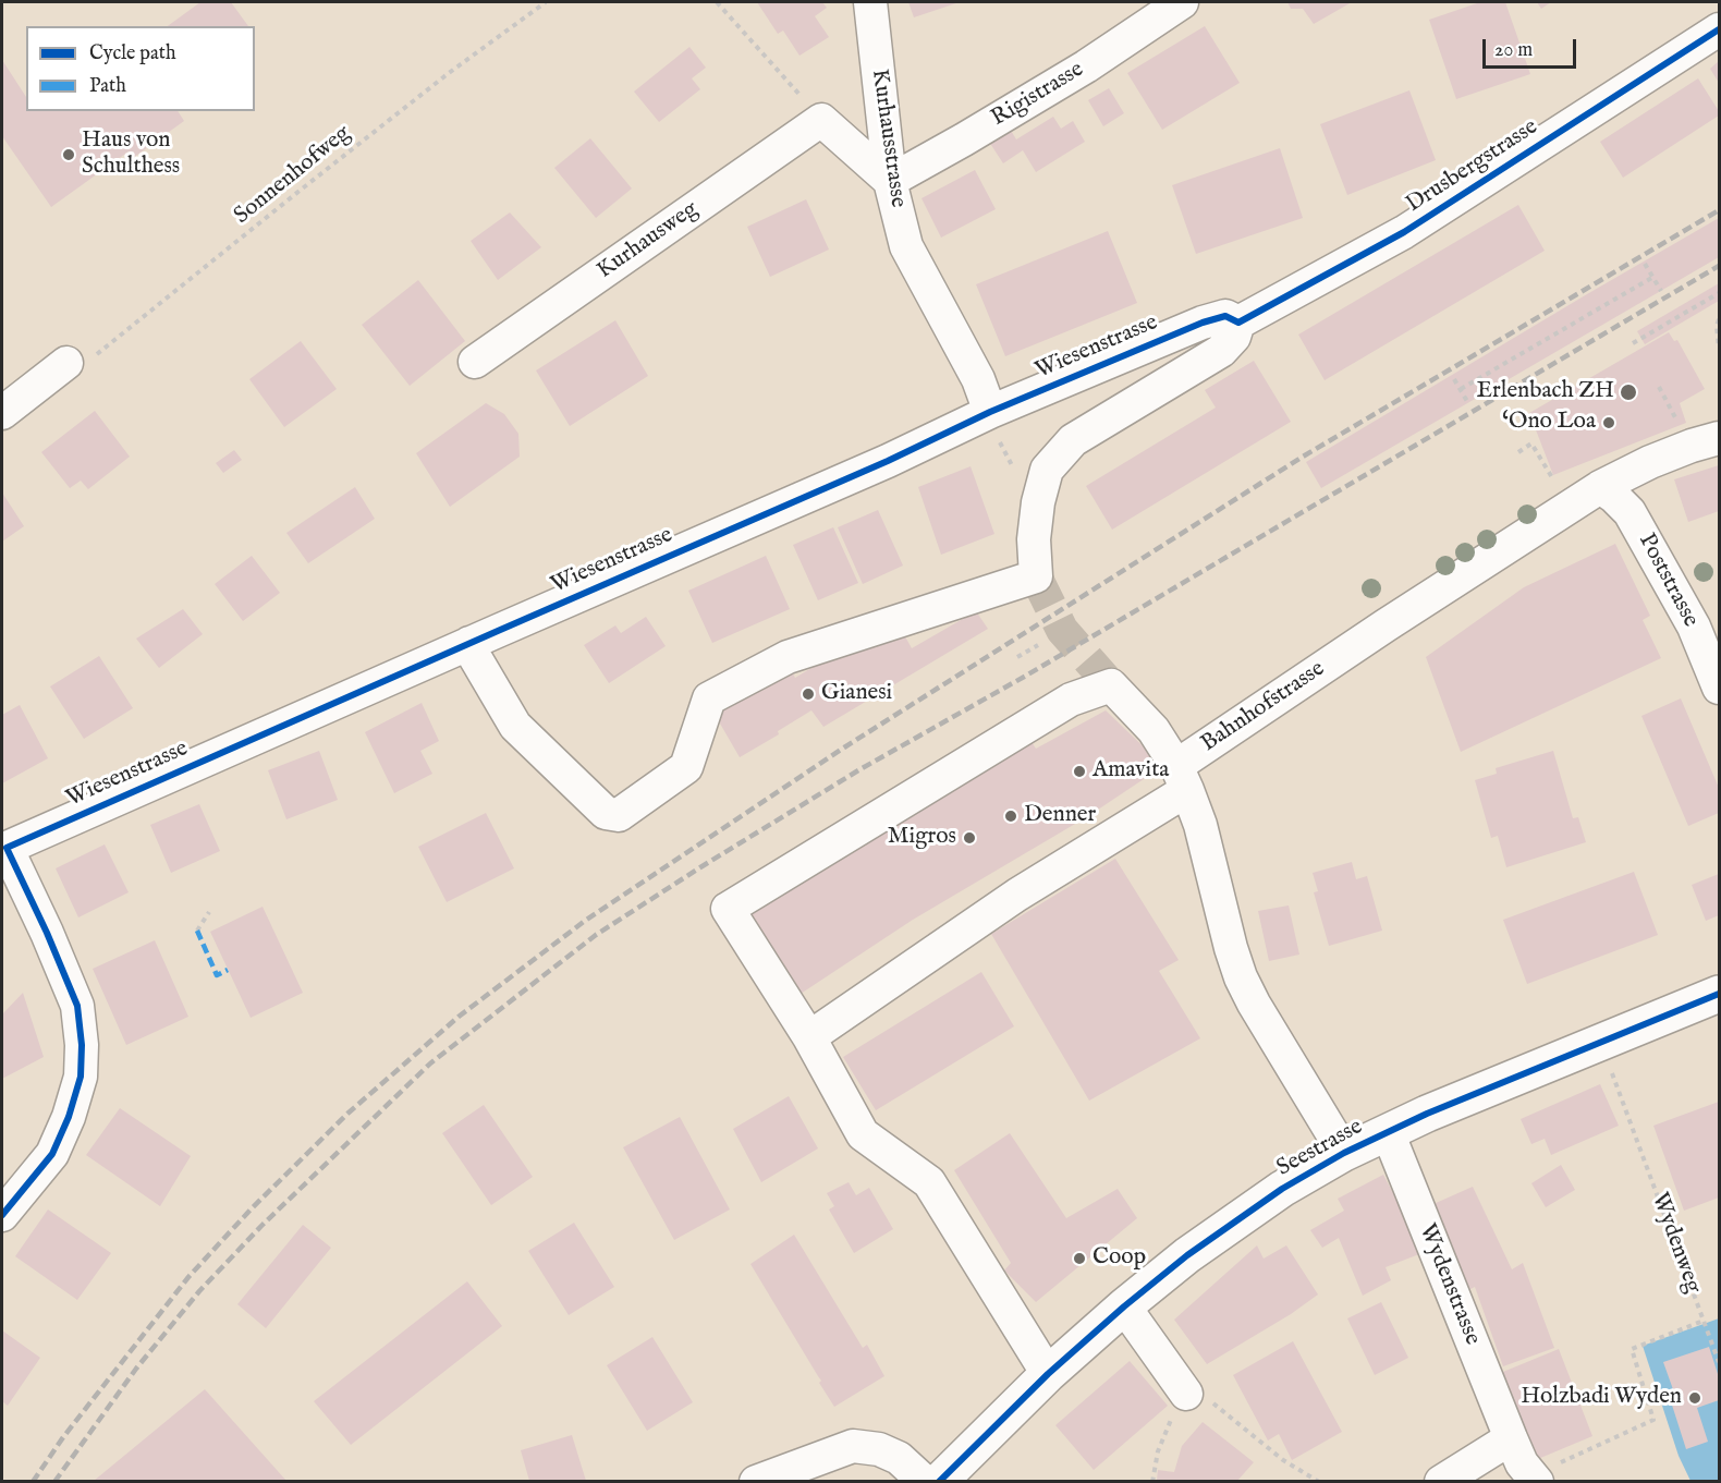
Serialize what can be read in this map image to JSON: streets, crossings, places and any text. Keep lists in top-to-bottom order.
{
  "streets": {
    "main road": ["Seestrasse"],
    "street": [
      "Rigistrasse",
      "Kurhausstrasse",
      "Drusbergstrasse",
      "Kurhausweg",
      "Wiesenstrasse",
      "Poststrasse",
      "Bahnhofstrasse",
      "Wydenstrasse"
    ],
    "path": ["Sonnenhofweg", "Wydenweg"]
  },
  "crossings": [
    ["Rigistrasse", "Kurhausstrasse"],
    ["Kurhausstrasse", "Wiesenstrasse"],
    ["Drusbergstrasse", "Wiesenstrasse"],
    ["Poststrasse", "Bahnhofstrasse"],
    ["Seestrasse", "Wydenweg"],
    ["Seestrasse", "Wydenstrasse"]
  ],
  "places": [
    "Haus von Schulthess",
    "Erlenbach ZH",
    "‘Ono Loa",
    "Gianesi",
    "Amavita",
    "Denner",
    "Migros",
    "Coop",
    "Holzbadi Wyden"
  ],
  "legend": ["Cycle path", "Path"],
  "scale_bar": "20 m"
}
